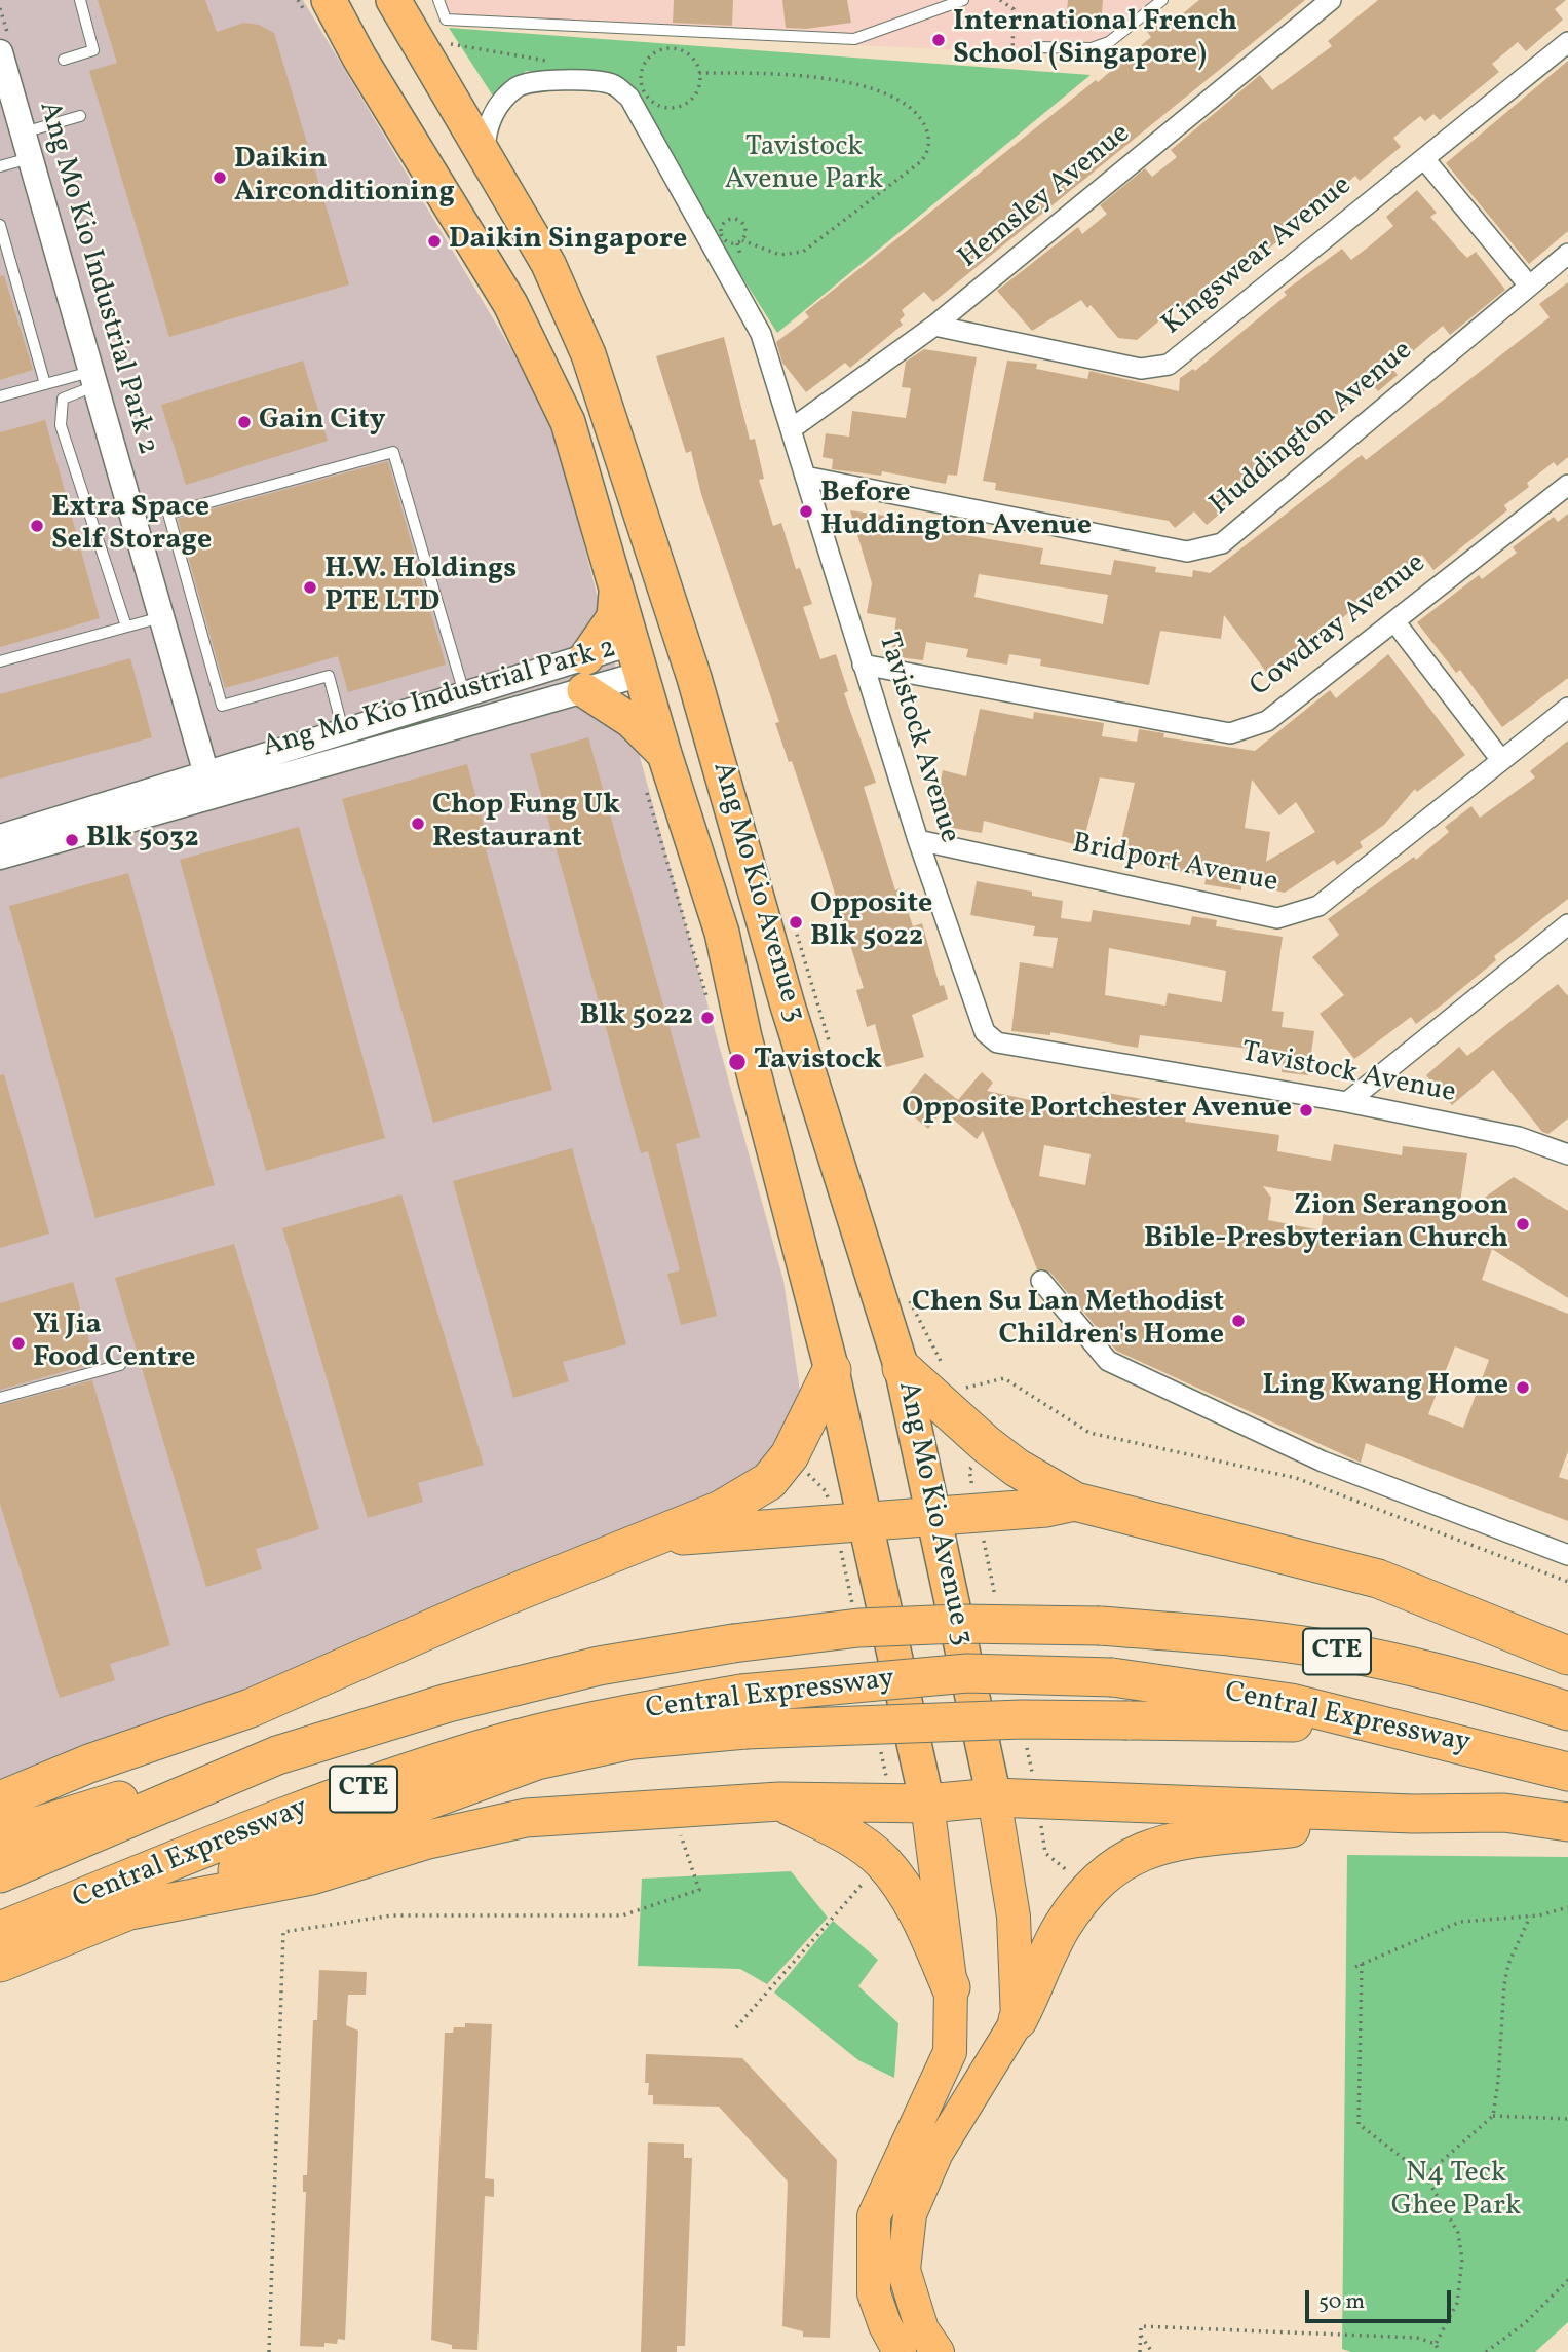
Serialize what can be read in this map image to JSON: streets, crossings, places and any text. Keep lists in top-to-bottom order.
{
  "streets": {
    "highway": ["Ang Mo Kio Avenue 3", "CTE", "Central Expressway"],
    "street": [
      "Hemsley Avenue",
      "Kingswear Avenue",
      "Ang Mo Kio Industrial Park 2",
      "Huddington Avenue",
      "Cowdray Avenue",
      "Tavistock Avenue",
      "Bridport Avenue"
    ]
  },
  "crossings": [
    ["Hemsley Avenue", "Kingswear Avenue"],
    ["Hemsley Avenue", "Tavistock Avenue"],
    ["Ang Mo Kio Industrial Park 2", "Ang Mo Kio Avenue 3"],
    ["Huddington Avenue", "Tavistock Avenue"],
    ["Cowdray Avenue", "Tavistock Avenue"],
    ["Tavistock Avenue", "Bridport Avenue"],
    ["Tavistock Avenue", "Ang Mo Kio Avenue 3"]
  ],
  "parks": ["Tavistock Avenue Park", "N4 Teck Ghee Park"],
  "places": [
    "International French School (Singapore)",
    "Daikin Airconditioning",
    "Daikin Singapore",
    "Gain City",
    "Before Huddington Avenue",
    "Extra Space Self Storage",
    "H.W. Holdings PTE LTD",
    "Chop Fung Uk Restaurant",
    "Blk 5032",
    "Opposite Blk 5022",
    "Blk 5022",
    "Tavistock",
    "Opposite Portchester Avenue",
    "Zion Serangoon Bible-Presbyterian Church",
    "Chen Su Lan Methodist Children's Home",
    "Yi Jia Food Centre",
    "Ling Kwang Home"
  ],
  "scale_bar": "50 m"
}
